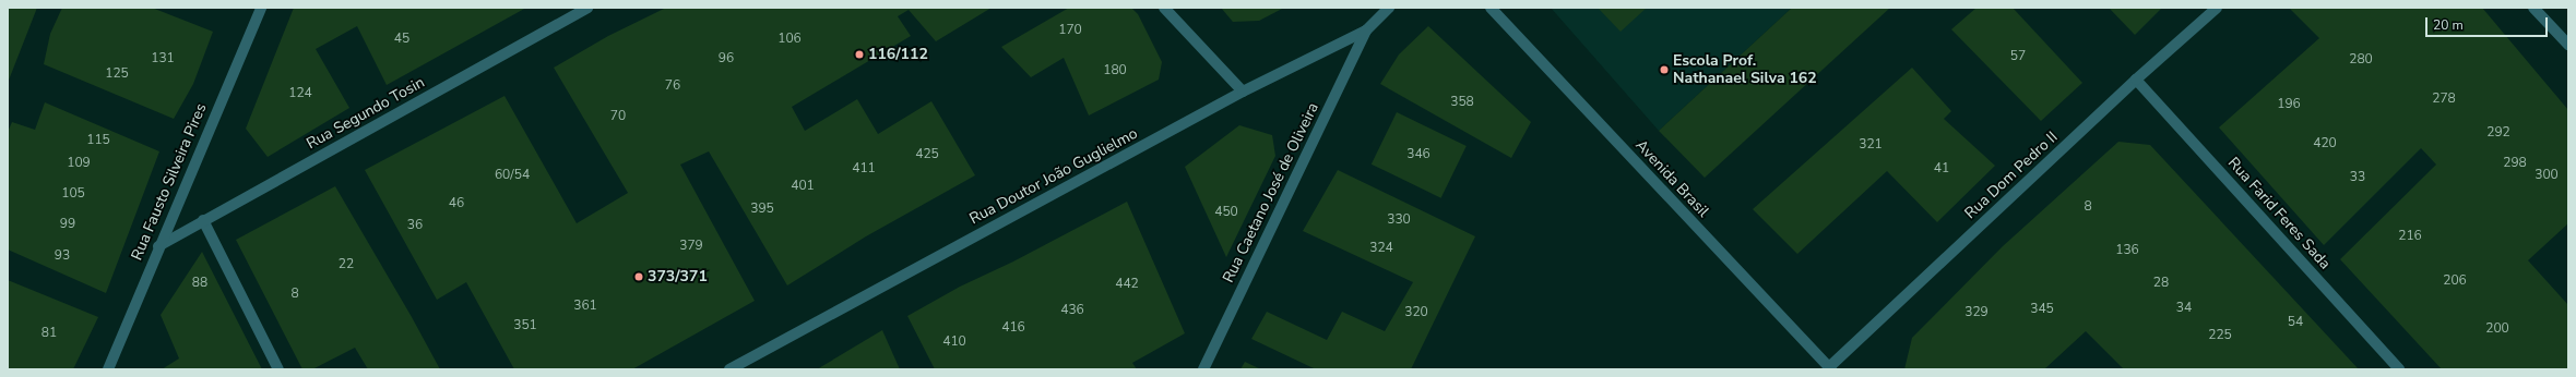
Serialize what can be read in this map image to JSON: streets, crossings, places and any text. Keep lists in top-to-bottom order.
{
  "streets": {
    "street": [
      "Rua Segundo Tosin",
      "Rua Dom Pedro II",
      "Rua Doutor João Guglielmo",
      "Avenida Brasil",
      "Rua Fausto Silveira Pires",
      "Rua Caetano José de Oliveira",
      "Rua Farid Feres Sada"
    ]
  },
  "crossings": [
    ["Rua Segundo Tosin", "Rua Fausto Silveira Pires"],
    ["Rua Dom Pedro II", "Avenida Brasil"],
    ["Rua Dom Pedro II", "Rua Farid Feres Sada"],
    ["Rua Doutor João Guglielmo", "Rua Caetano José de Oliveira"]
  ],
  "places": ["116/112", "Escola Prof. Nathanael Silva 162", "373/371"],
  "house_numbers": [
    "170",
    "45",
    "106",
    "57",
    "131",
    "96",
    "280",
    "180",
    "125",
    "76",
    "124",
    "278",
    "358",
    "196",
    "70",
    "292",
    "115",
    "420",
    "321",
    "425",
    "346",
    "109",
    "298",
    "411",
    "41",
    "60/54",
    "300",
    "33",
    "401",
    "105",
    "46",
    "8",
    "395",
    "450",
    "330",
    "99",
    "36",
    "216",
    "379",
    "324",
    "136",
    "93",
    "22",
    "206",
    "88",
    "28",
    "442",
    "8",
    "361",
    "34",
    "345",
    "436",
    "320",
    "329",
    "54",
    "351",
    "416",
    "200",
    "81",
    "225",
    "410"
  ],
  "scale_bar": "20 m"
}
